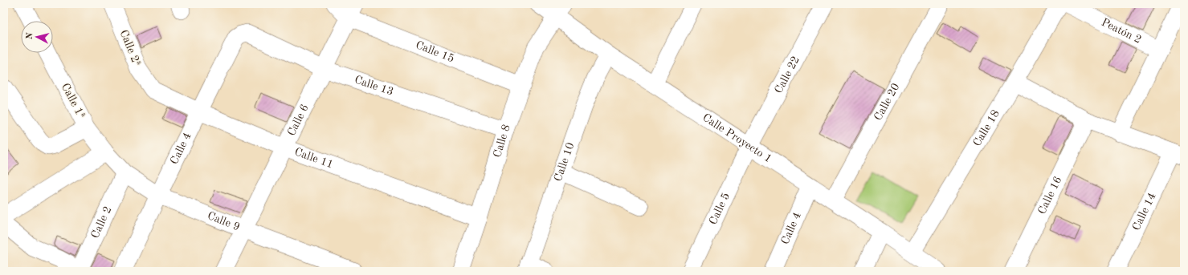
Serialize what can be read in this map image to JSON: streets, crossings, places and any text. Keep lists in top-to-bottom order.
{
  "streets": {
    "street": [
      "Peatón 2",
      "Calle 2ª",
      "Calle 15",
      "Calle 22",
      "Calle 13",
      "Calle 1ª",
      "Calle 20",
      "Calle 6",
      "Calle 18",
      "Calle Proyecto 1",
      "Calle 8",
      "Calle 4",
      "Calle 11",
      "Calle 10",
      "Calle 16",
      "Calle 5",
      "Calle 14",
      "Calle 2",
      "Calle 9"
    ]
  },
  "crossings": [
    ["Calle 2ª", "Calle 11"],
    ["Calle 15", "Calle 6"],
    ["Calle 15", "Calle 8"],
    ["Calle 22", "Calle Proyecto 1"],
    ["Calle 22", "Calle 5"],
    ["Calle 13", "Calle 6"],
    ["Calle 13", "Calle 8"],
    ["Calle 13", "Calle 4"],
    ["Calle 1ª", "Calle 9"],
    ["Calle 20", "Calle Proyecto 1"],
    ["Calle 6", "Calle 11"],
    ["Calle 6", "Calle 9"],
    ["Calle 18", "Calle Proyecto 1"],
    ["Calle Proyecto 1", "Calle 8"],
    ["Calle Proyecto 1", "Calle 4"],
    ["Calle Proyecto 1", "Calle 10"],
    ["Calle Proyecto 1", "Calle 5"],
    ["Calle 8", "Calle 11"],
    ["Calle 4", "Calle 11"],
    ["Calle 4", "Calle 9"],
    ["Calle 2", "Calle 9"]
  ],
  "north": "left"
}
